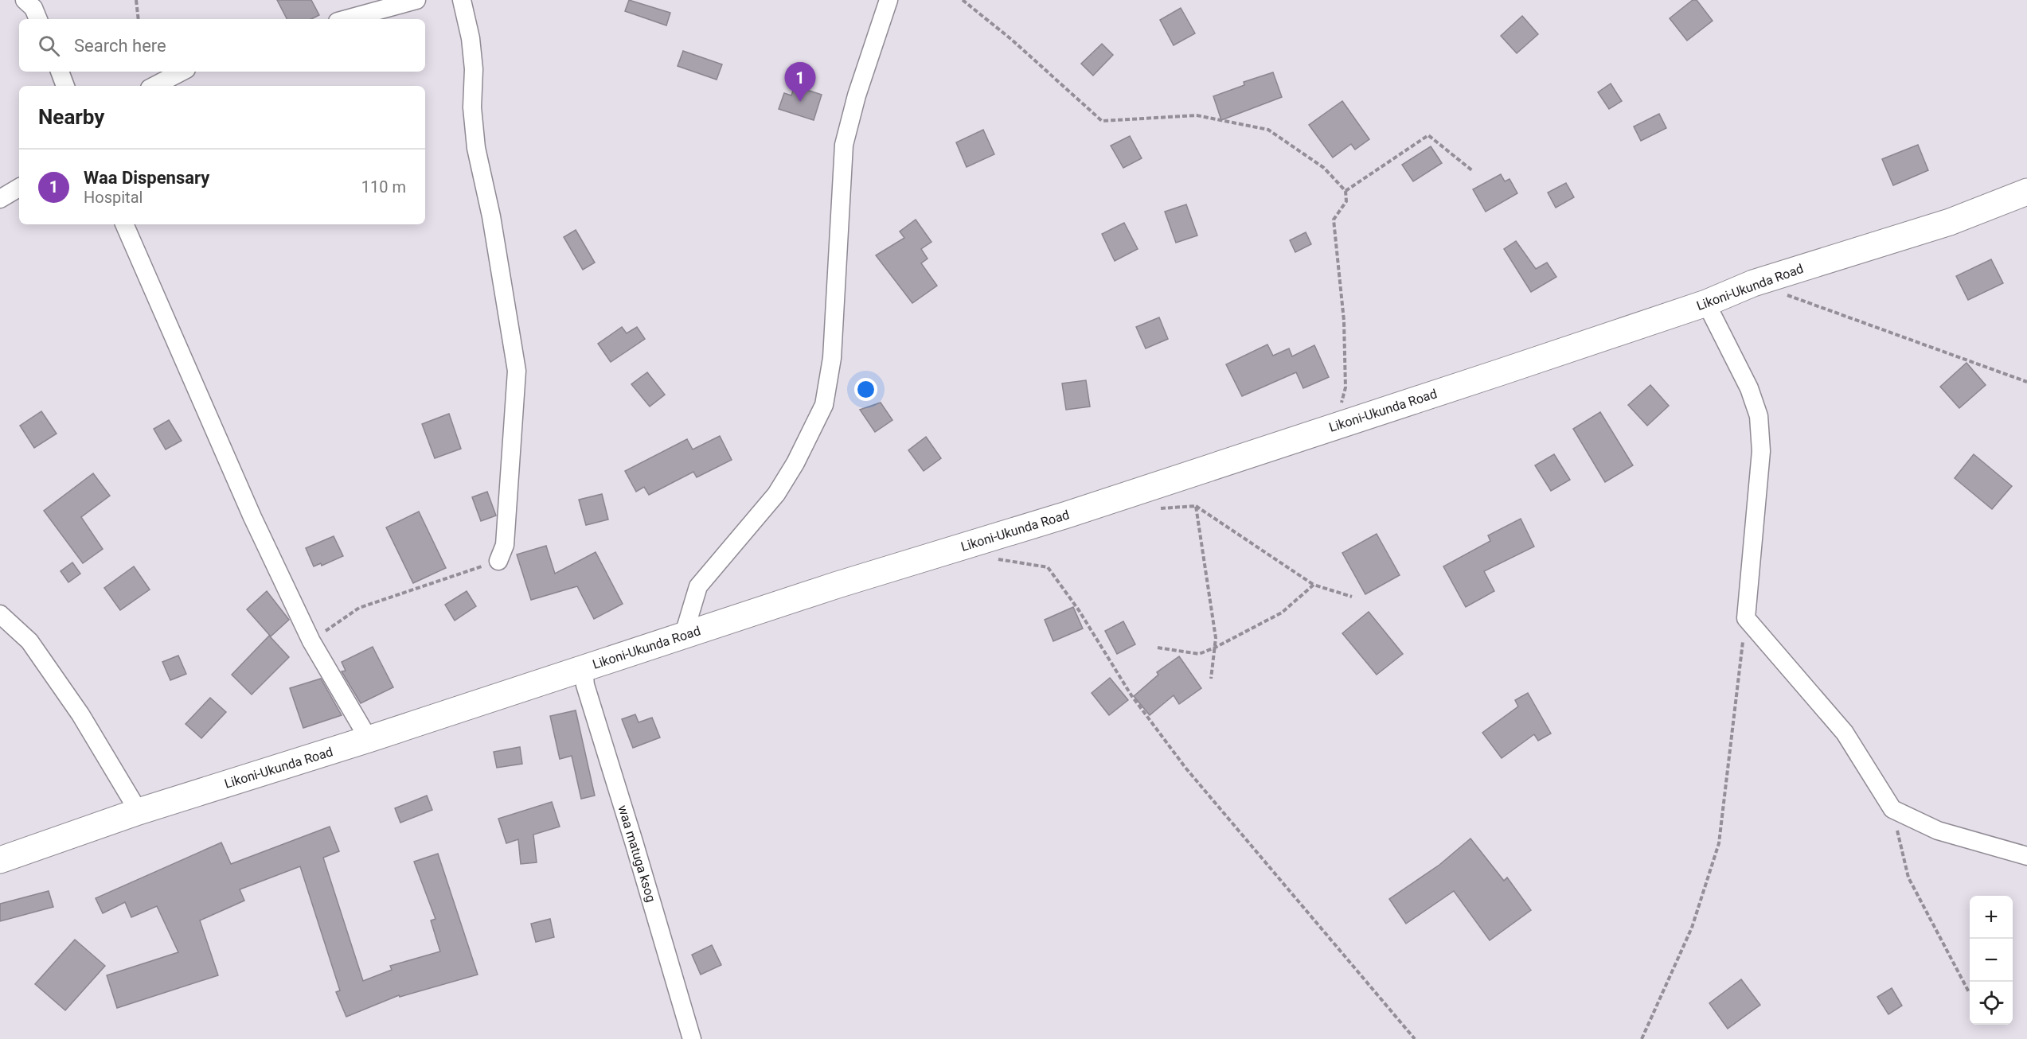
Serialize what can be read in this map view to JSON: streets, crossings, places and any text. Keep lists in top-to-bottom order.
{
  "streets": {
    "highway": ["Likoni-Ukunda Road"],
    "street": ["waa matuga ksog"]
  },
  "crossings": [
    ["Likoni-Ukunda Road", "waa matuga ksog"]
  ],
  "page": {
    "search": "Search here",
    "pins": "1",
    "heading": "Nearby",
    "list": [
      {
        "mark": "1",
        "name": "Waa Dispensary",
        "note": "Hospital",
        "value": "110 m"
      }
    ],
    "map_buttons": ["+", "−"]
  }
}
